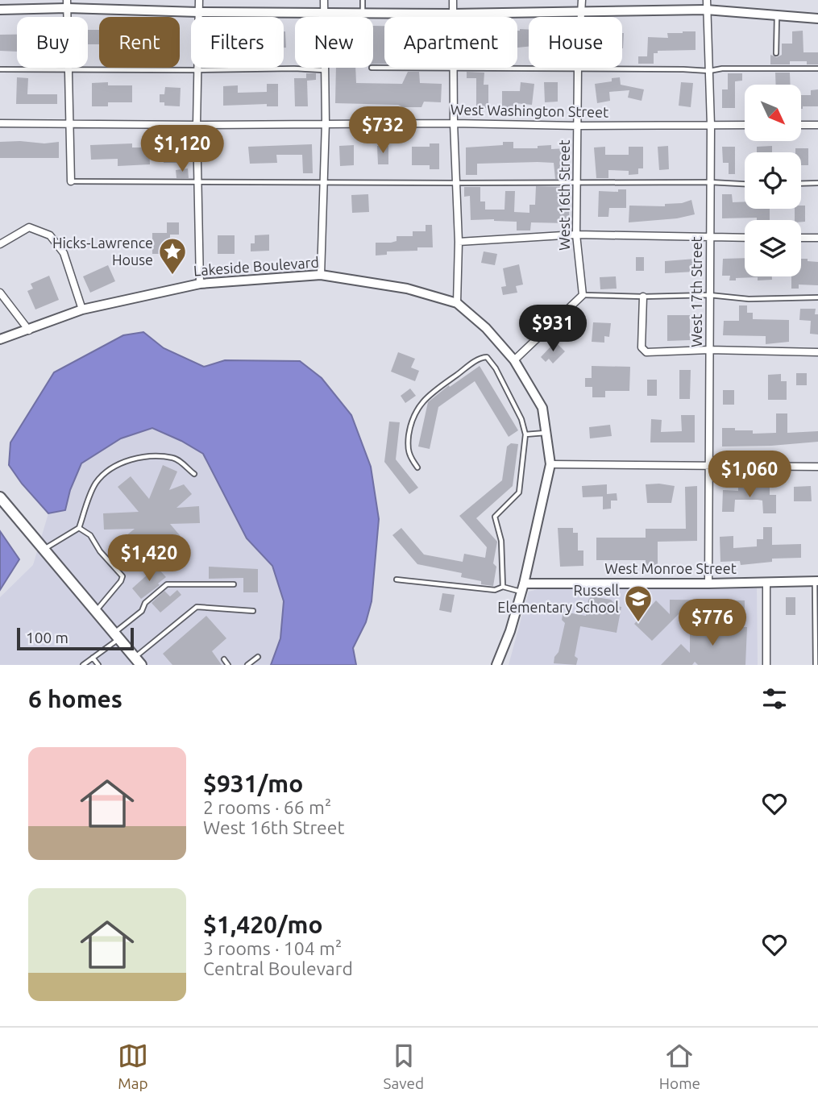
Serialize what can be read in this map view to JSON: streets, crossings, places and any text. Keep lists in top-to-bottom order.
{
  "streets": {
    "street": [
      "West Washington Street",
      "West 16th Street",
      "Lakeside Boulevard",
      "West 17th Street",
      "West Monroe Street"
    ]
  },
  "crossings": [
    ["West Washington Street", "West 16th Street"],
    ["West Washington Street", "West 17th Street"],
    ["Lakeside Boulevard", "West Monroe Street"],
    ["West 17th Street", "West Monroe Street"]
  ],
  "places": {
    "place": ["Hicks-Lawrence House"],
    "school or university": ["Russell Elementary School"]
  },
  "scale_bar": "100 m",
  "north": "bottom right",
  "page": {
    "chip": [
      "Buy",
      "Rent",
      "Filters",
      "New",
      "Apartment",
      "House"
    ],
    "price": [
      "$732",
      "$1,120",
      "$931",
      "$1,060",
      "$1,420",
      "$776"
    ],
    "scale": "100 m",
    "heading": "6 homes",
    "list": [
      {
        "name": "$931/mo",
        "note": "2 rooms · 66 m² · West 16th Street"
      },
      {
        "name": "$1,420/mo",
        "note": "3 rooms · 104 m² · Central Boulevard"
      }
    ],
    "tabs": ["Map", "Saved", "Home"]
  }
}
